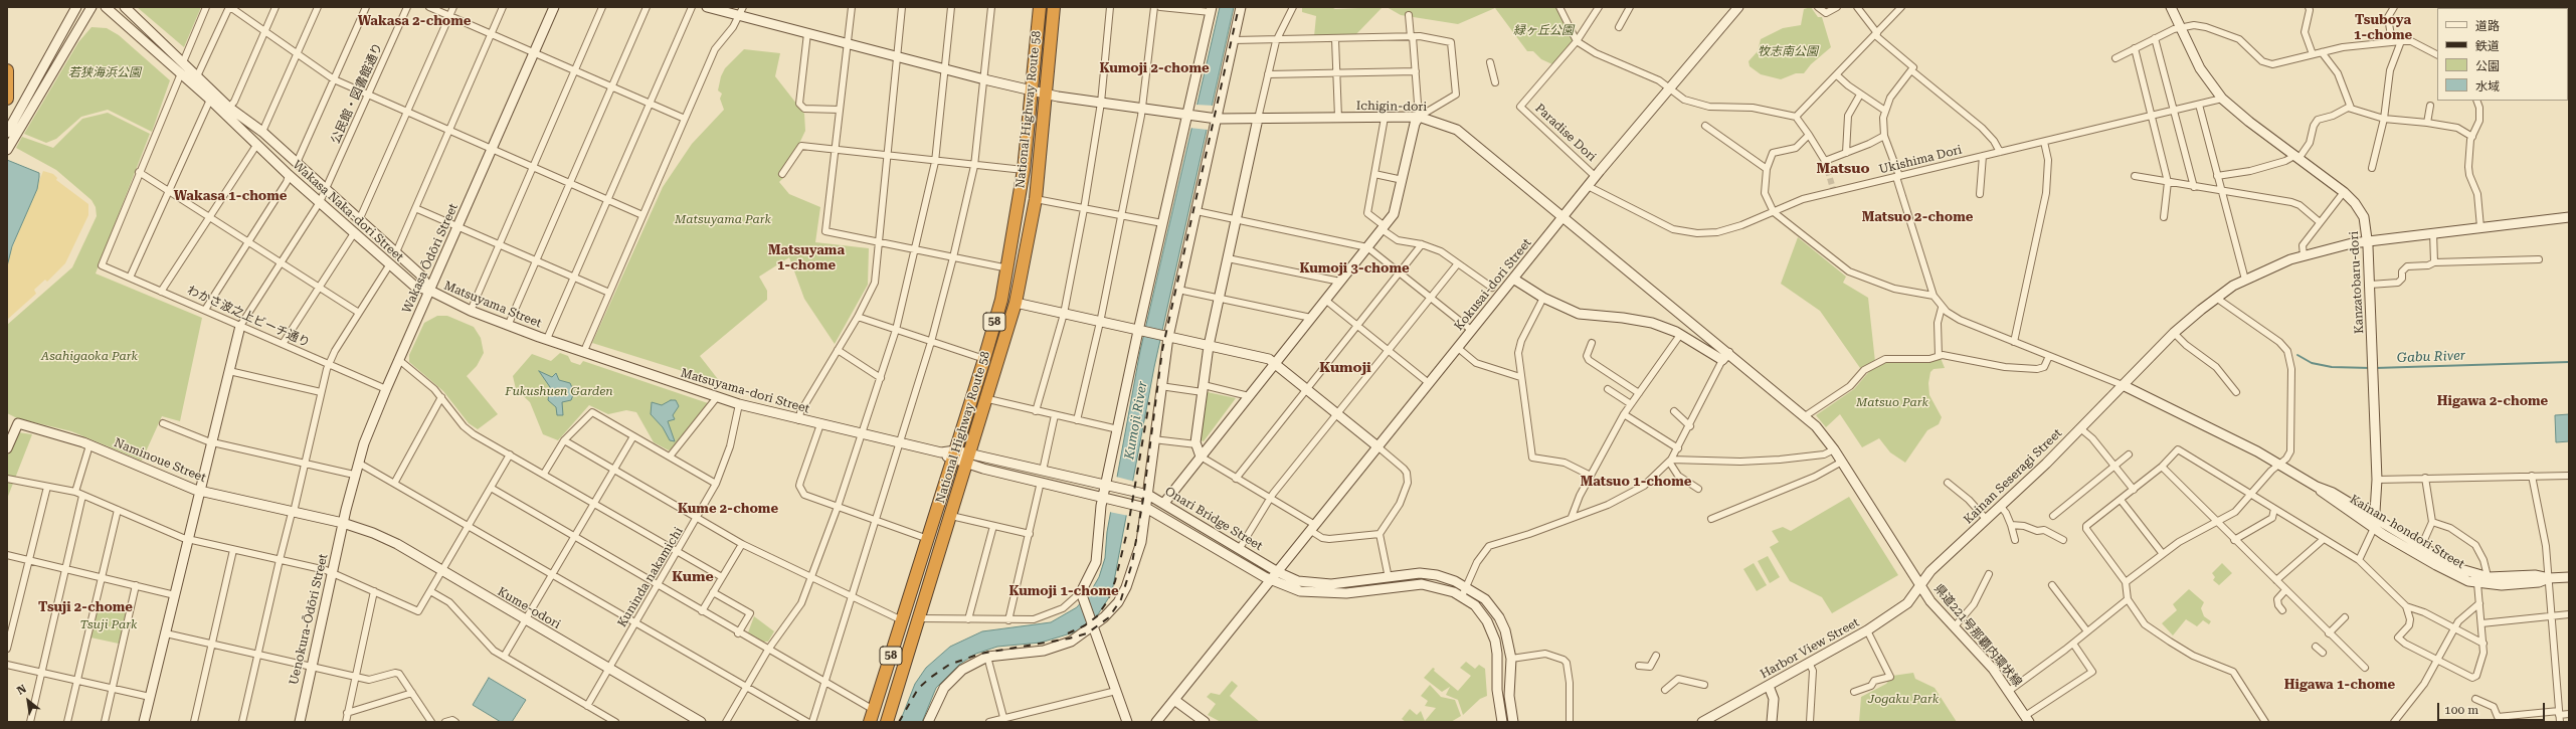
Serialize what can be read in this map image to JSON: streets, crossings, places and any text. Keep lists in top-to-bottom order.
{
  "streets": {
    "highway": ["National Highway Route 58", "58"],
    "street": [
      "公民館・図書館通り",
      "Ichigin-dori",
      "Paradise Dori",
      "Ukishima Dori",
      "Wakasa Naka-dori Street",
      "Wakasa Ōdōri Street",
      "Kanzatobaru-dori",
      "Kokusai-dori Street",
      "Matsuyama Street",
      "わかさ波之上ビーチ通り",
      "Matsuyama-dori Street",
      "Naminoue Street",
      "Kainan Seseragi Street",
      "Onari Bridge Street",
      "Kainan-hondori Street",
      "Kuninda nakamichi",
      "Kume-odori",
      "Uenokura-Ōdōri Street",
      "県道221号那覇内環状線",
      "Harbor View Street"
    ]
  },
  "crossings": [
    ["公民館・図書館通り", "Wakasa Naka-dori Street"],
    ["公民館・図書館通り", "わかさ波之上ビーチ通り"],
    ["Ichigin-dori", "National Highway Route 58"],
    ["Ichigin-dori", "Kokusai-dori Street"],
    ["Ichigin-dori", "県道221号那覇内環状線"],
    ["National Highway Route 58", "Matsuyama-dori Street"],
    ["Paradise Dori", "Kokusai-dori Street"],
    ["Ukishima Dori", "Kanzatobaru-dori"],
    ["Ukishima Dori", "Kokusai-dori Street"],
    ["Wakasa Naka-dori Street", "Wakasa Ōdōri Street"],
    ["Wakasa Naka-dori Street", "Matsuyama Street"],
    ["Wakasa Ōdōri Street", "Matsuyama Street"],
    ["Wakasa Ōdōri Street", "わかさ波之上ビーチ通り"],
    ["Wakasa Ōdōri Street", "Naminoue Street"],
    ["Wakasa Ōdōri Street", "Kume-odori"],
    ["Wakasa Ōdōri Street", "Uenokura-Ōdōri Street"],
    ["Kanzatobaru-dori", "Kainan Seseragi Street"],
    ["Kanzatobaru-dori", "Kainan-hondori Street"],
    ["Kokusai-dori Street", "Onari Bridge Street"],
    ["Matsuyama Street", "Matsuyama-dori Street"],
    ["Matsuyama-dori Street", "Kuninda nakamichi"],
    ["Naminoue Street", "Kume-odori"],
    ["Naminoue Street", "Uenokura-Ōdōri Street"],
    ["Kainan Seseragi Street", "Kainan-hondori Street"],
    ["Kainan Seseragi Street", "県道221号那覇内環状線"],
    ["Kainan Seseragi Street", "Harbor View Street"],
    ["Kuninda nakamichi", "Kume-odori"],
    ["Kume-odori", "Uenokura-Ōdōri Street"],
    ["県道221号那覇内環状線", "Harbor View Street"]
  ],
  "districts": [
    "Tsuboya 1-chome",
    "Wakasa 2-chome",
    "Kumoji 2-chome",
    "Matsuo",
    "Wakasa 1-chome",
    "Matsuo 2-chome",
    "Matsuyama 1-chome",
    "Kumoji 3-chome",
    "Kumoji",
    "Higawa 2-chome",
    "Matsuo 1-chome",
    "Kume 2-chome",
    "Kume",
    "Kumoji 1-chome",
    "Tsuji 2-chome",
    "Higawa 1-chome"
  ],
  "water": ["Gabu River", "Kumoji River"],
  "parks": [
    "緑ヶ丘公園",
    "牧志南公園",
    "若狭海浜公園",
    "Matsuyama Park",
    "Asahigaoka Park",
    "Fukushuen Garden",
    "Matsuo Park",
    "Tsuji Park",
    "Jogaku Park"
  ],
  "legend": [
    "道路",
    "鉄道",
    "公園",
    "水域"
  ],
  "scale_bar": "100 m",
  "north": "top left"
}
